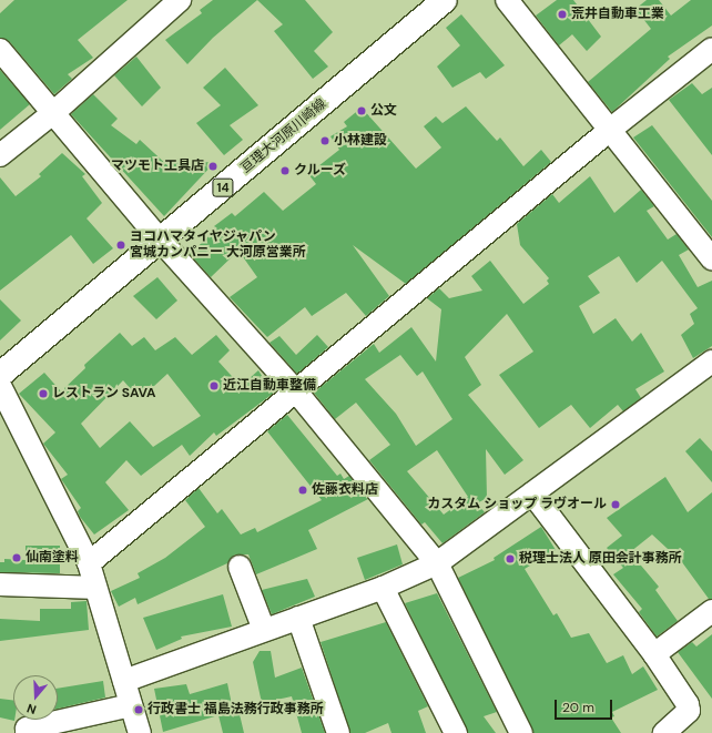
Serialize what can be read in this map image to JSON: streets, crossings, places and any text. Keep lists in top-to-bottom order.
{
  "streets": {
    "main road": ["亘理大河原川崎線", "14"]
  },
  "places": [
    "荒井自動車工業",
    "公文",
    "小林建設",
    "マツモト工具店",
    "クルーズ",
    "ヨコハマタイヤジャパン 宮城カンパニー 大河原営業所",
    "近江自動車整備",
    "レストラン SAVA",
    "佐藤衣料店",
    "カスタム ショップ ラヴオール",
    "仙南塗料",
    "税理士法人 原田会計事務所",
    "行政書士 福島法務行政事務所"
  ],
  "scale_bar": "20 m",
  "north": "bottom"
}
